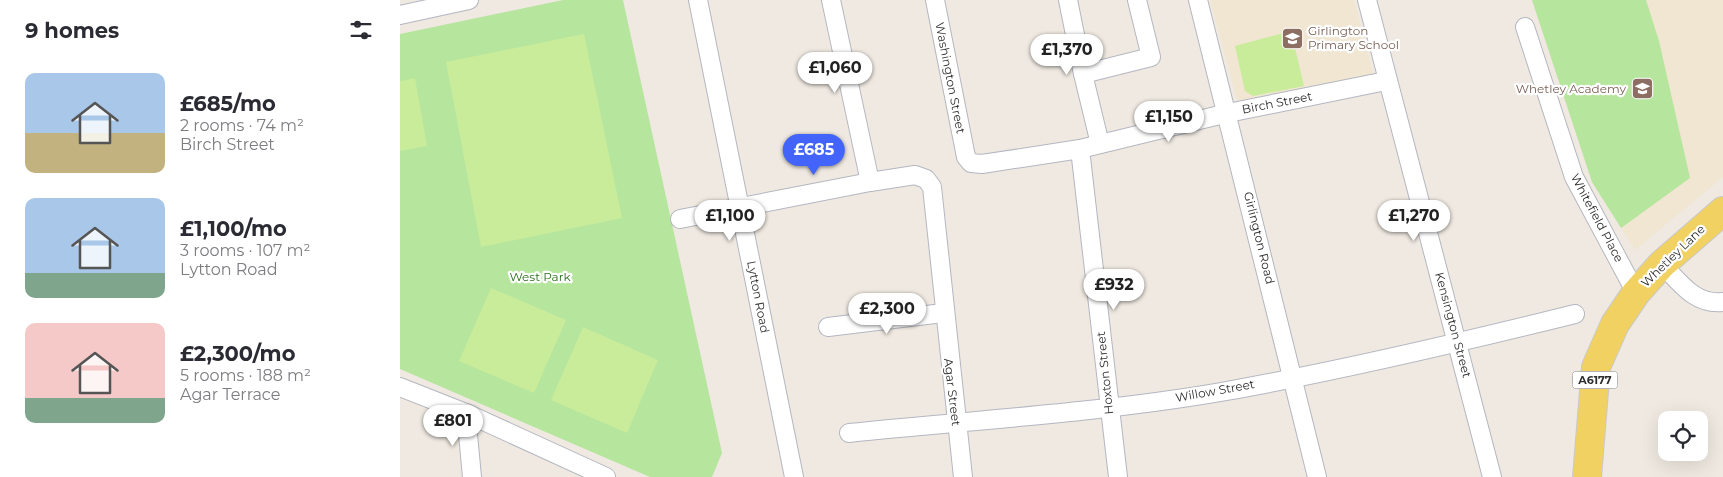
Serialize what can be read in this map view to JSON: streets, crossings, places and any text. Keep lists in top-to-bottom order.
{
  "streets": {
    "main road": ["Whetley Lane", "A6177"],
    "street": [
      "Washington Street",
      "Birch Street",
      "Whitefield Place",
      "Girlington Road",
      "Lytton Road",
      "Kensington Street",
      "Hoxton Street",
      "Willow Street",
      "Agar Street"
    ]
  },
  "crossings": [
    ["Washington Street", "Birch Street"],
    ["Birch Street", "Girlington Road"],
    ["Birch Street", "Kensington Street"],
    ["Birch Street", "Hoxton Street"],
    ["Whitefield Place", "Whetley Lane"],
    ["Girlington Road", "Willow Street"],
    ["Kensington Street", "Willow Street"],
    ["Hoxton Street", "Willow Street"],
    ["Willow Street", "Agar Street"]
  ],
  "parks": ["West Park"],
  "places": {
    "school or university": ["Girlington Primary School", "Whetley Academy"]
  },
  "page": {
    "heading": "9 homes",
    "price": [
      "£1,370",
      "£1,060",
      "£1,150",
      "£685",
      "£1,100",
      "£1,270",
      "£932",
      "£2,300",
      "£801"
    ],
    "list": [
      {
        "name": "£685/mo",
        "note": "2 rooms · 74 m² · Birch Street"
      },
      {
        "name": "£1,100/mo",
        "note": "3 rooms · 107 m² · Lytton Road"
      },
      {
        "name": "£2,300/mo",
        "note": "5 rooms · 188 m² · Agar Terrace"
      }
    ]
  }
}
